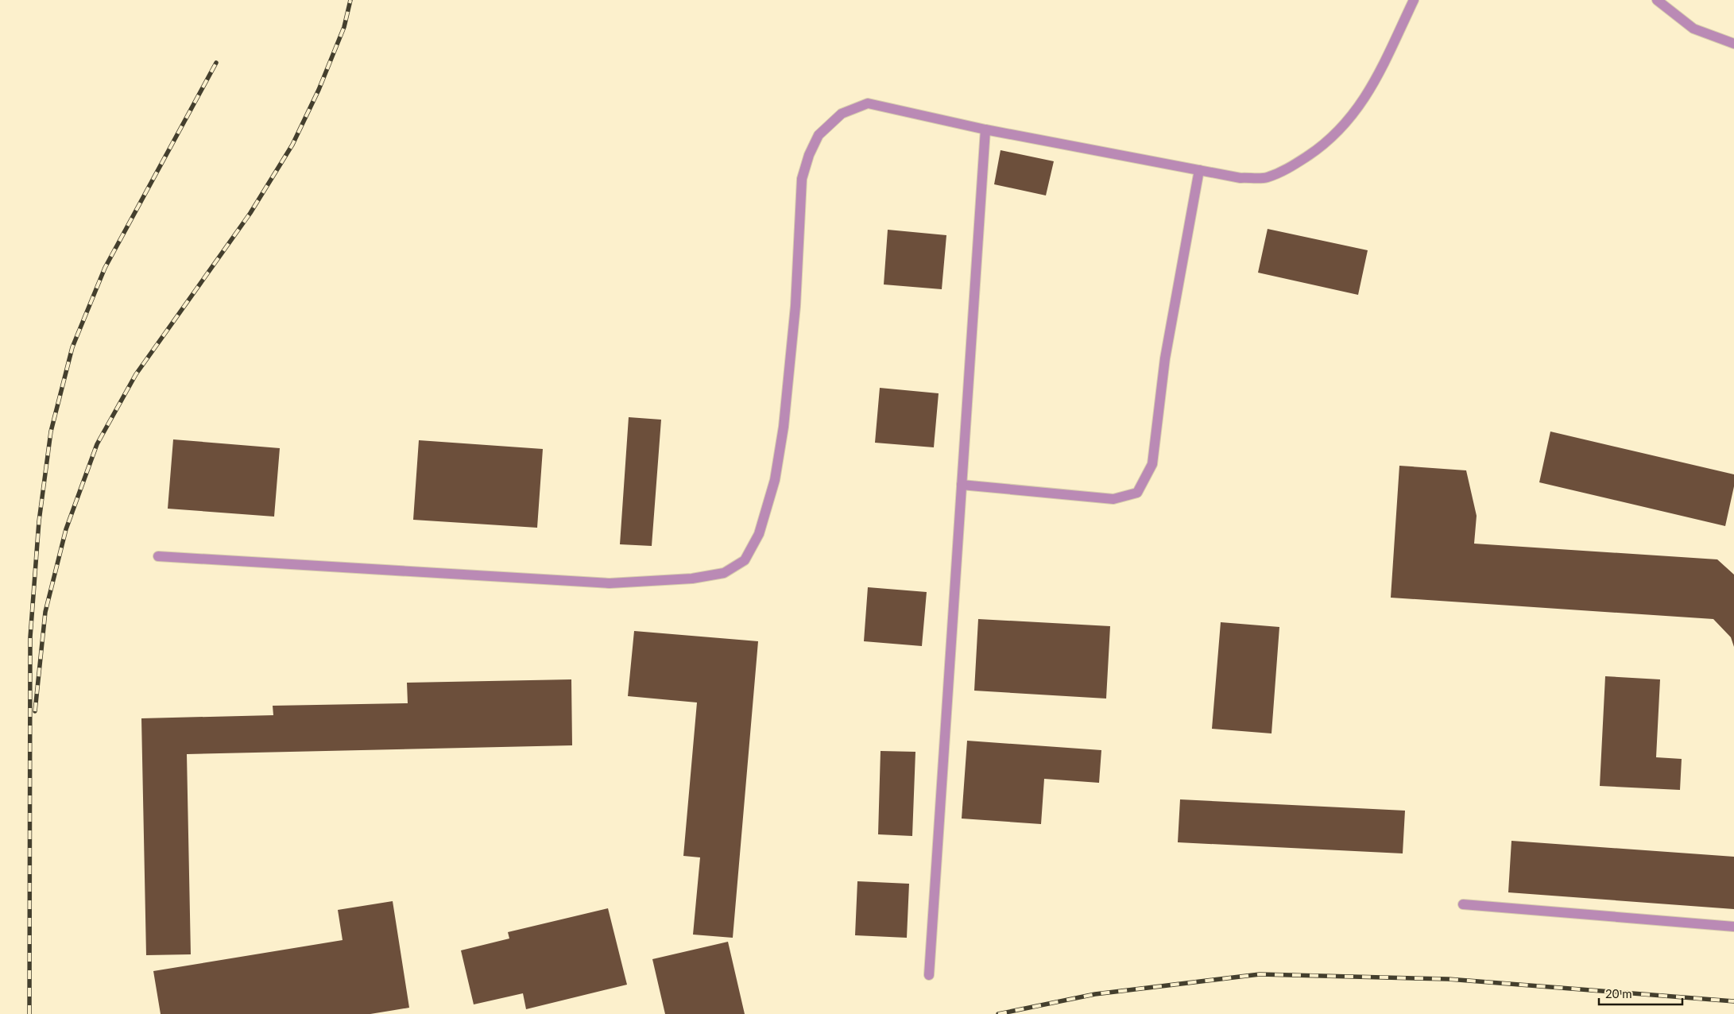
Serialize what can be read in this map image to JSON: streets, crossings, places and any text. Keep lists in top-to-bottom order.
{
  "scale_bar": "20 m"
}
